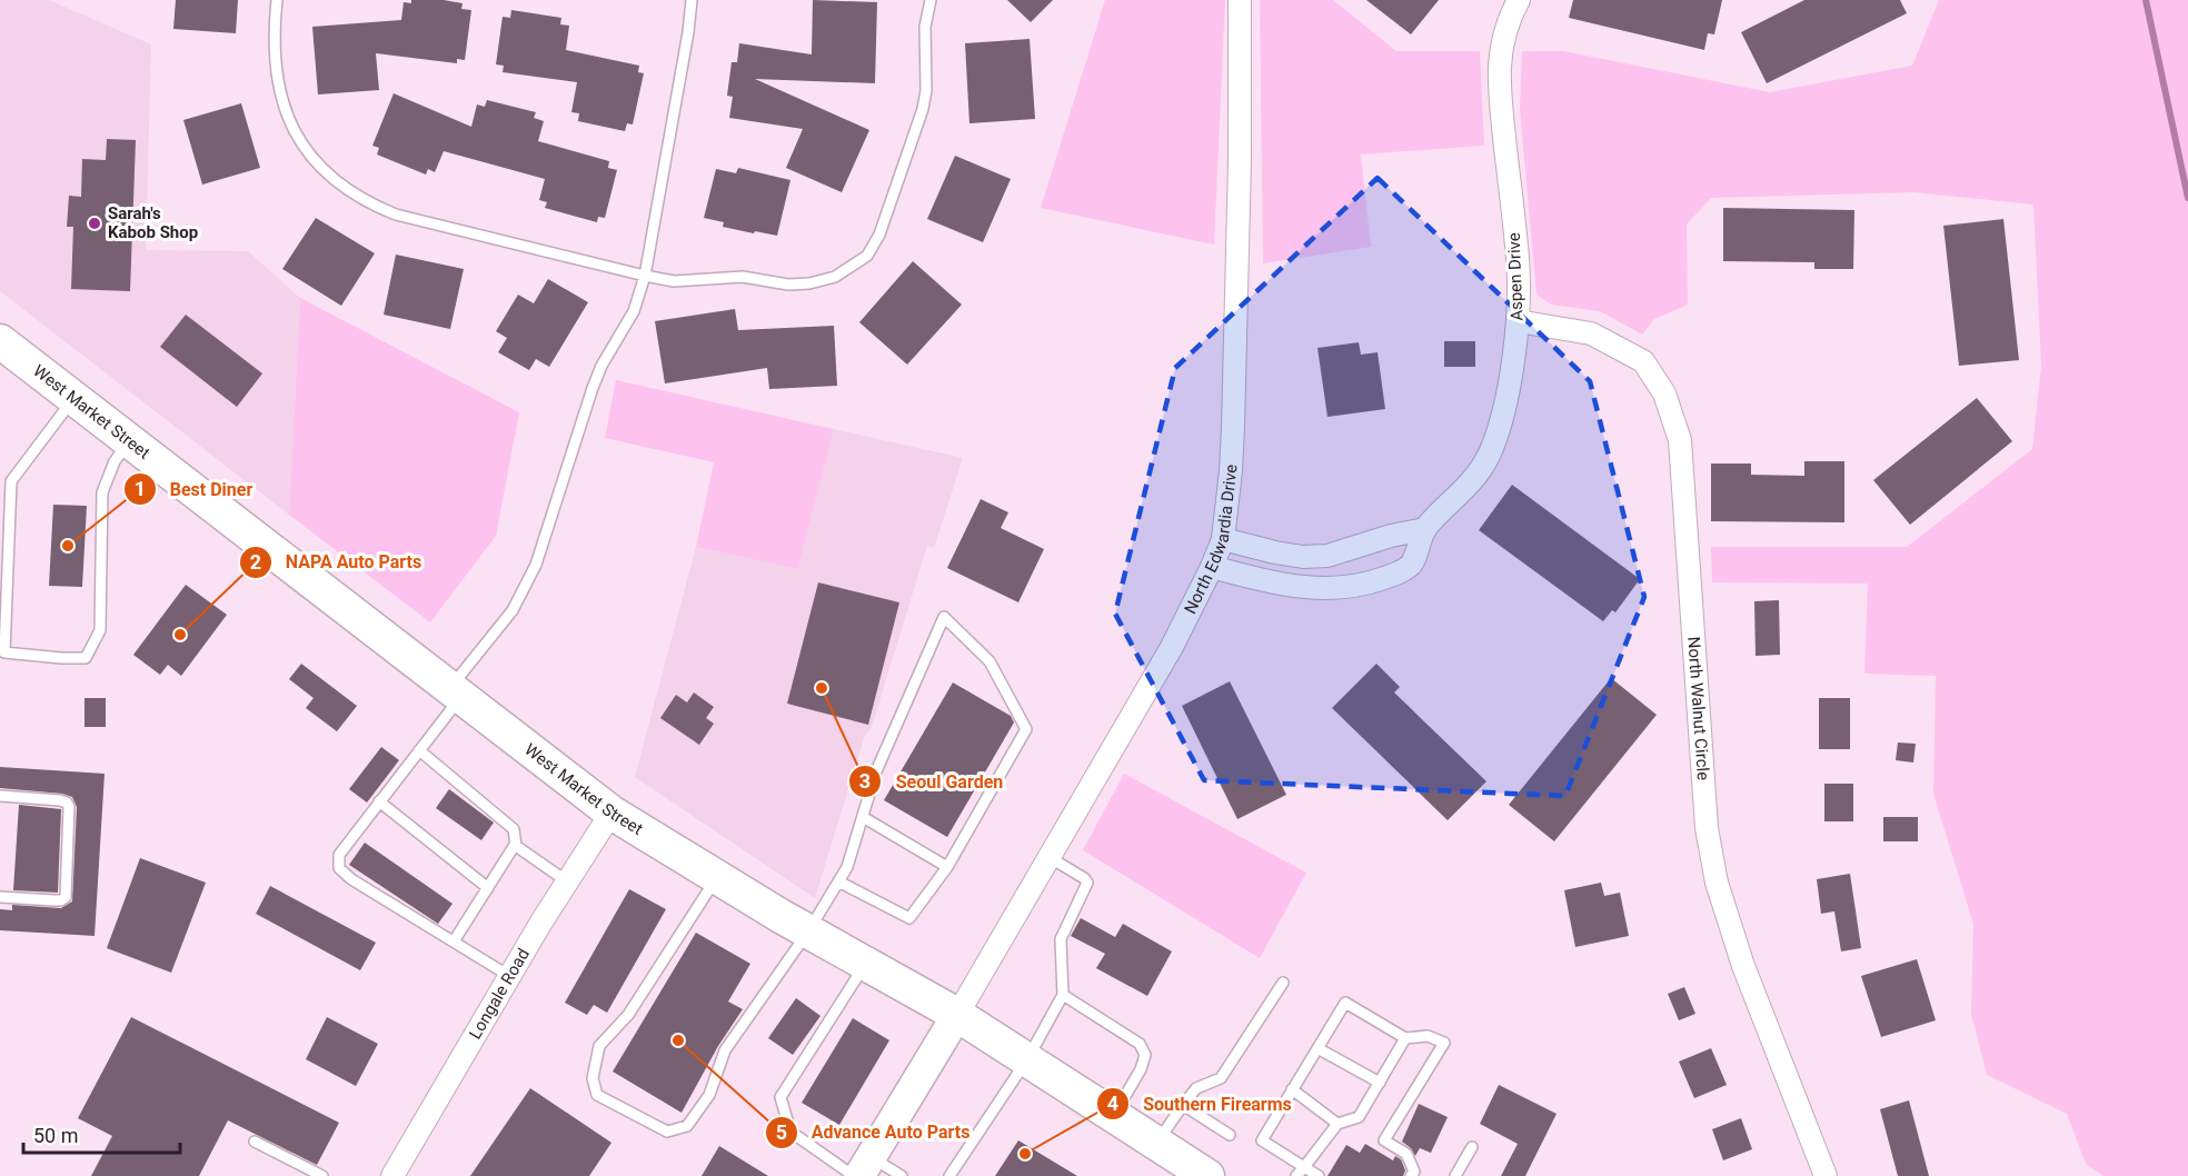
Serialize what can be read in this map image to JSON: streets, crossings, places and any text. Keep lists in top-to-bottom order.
{
  "streets": {
    "main road": ["West Market Street"],
    "street": [
      "Aspen Drive",
      "North Edwardia Drive",
      "North Walnut Circle",
      "Longale Road"
    ]
  },
  "crossings": [
    ["Aspen Drive", "North Edwardia Drive"],
    ["Aspen Drive", "North Walnut Circle"],
    ["West Market Street", "North Edwardia Drive"],
    ["West Market Street", "Longale Road"]
  ],
  "places": [
    "Sarah's Kabob Shop",
    "Best Diner",
    "NAPA Auto Parts",
    "Seoul Garden",
    "Advance Auto Parts",
    "Southern Firearms"
  ],
  "scale_bar": "50 m"
}
